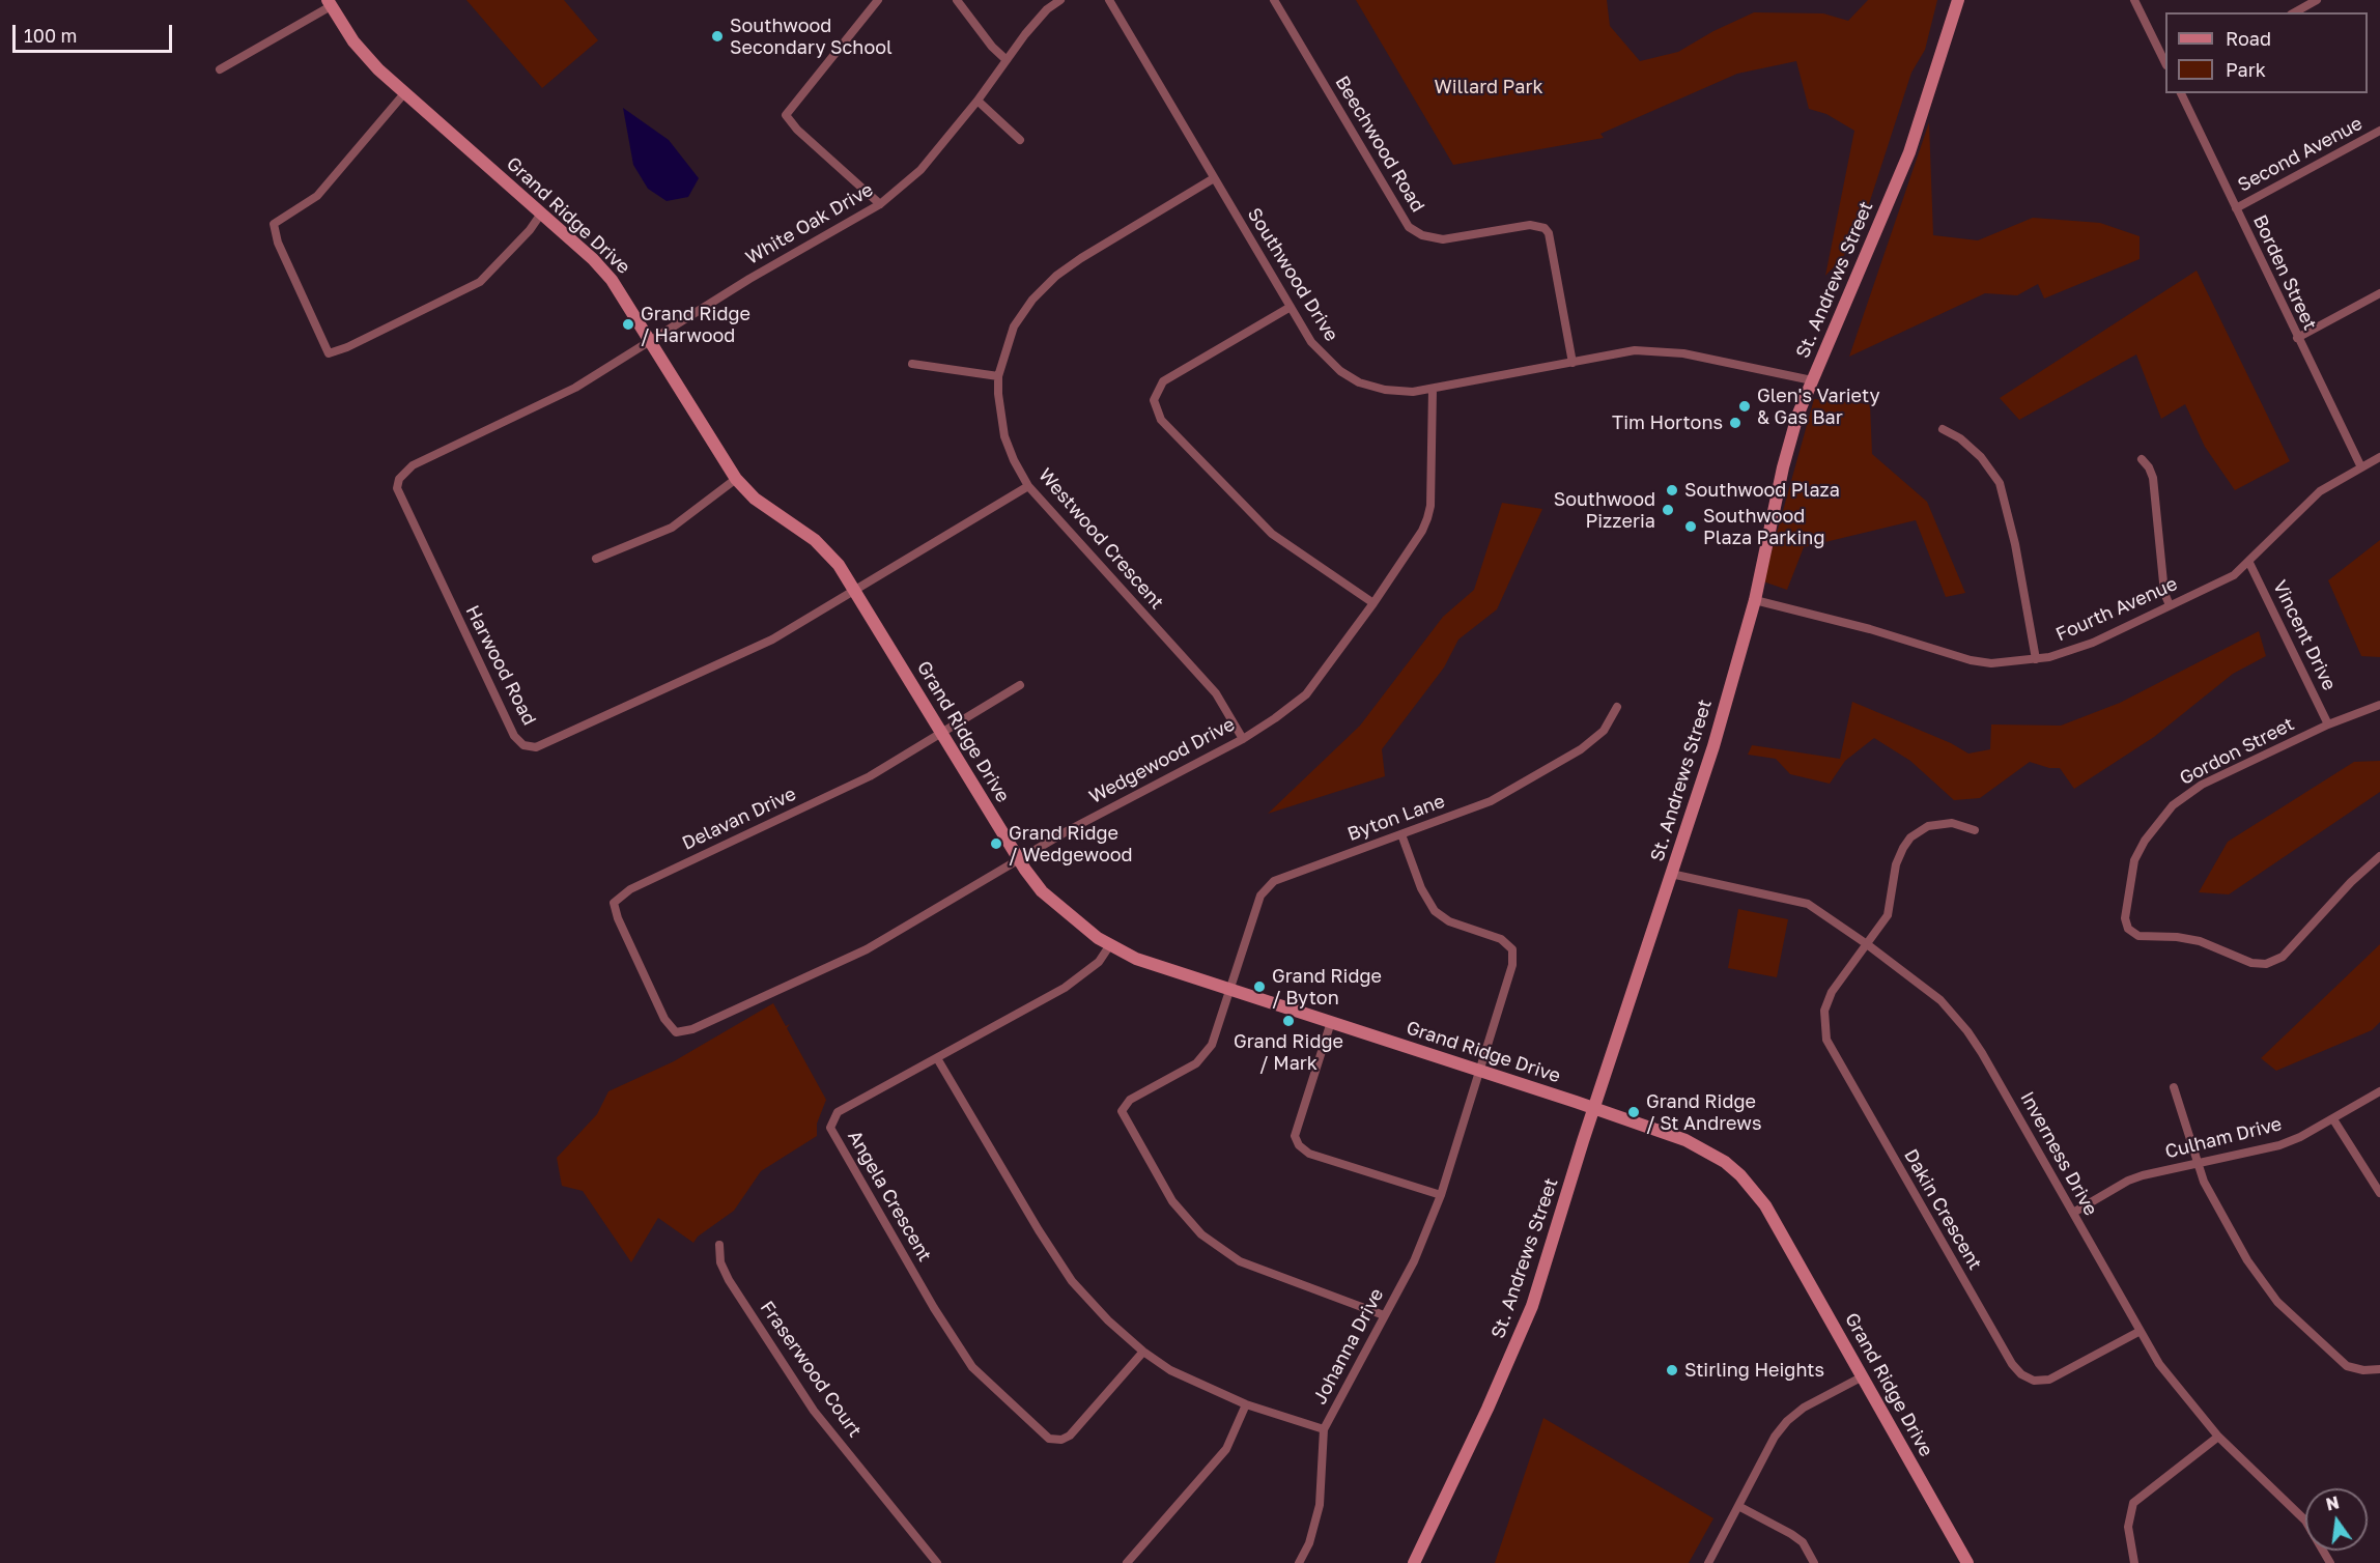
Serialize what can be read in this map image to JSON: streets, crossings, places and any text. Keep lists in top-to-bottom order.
{
  "streets": {
    "street": [
      "Beechwood Road",
      "Second Avenue",
      "Grand Ridge Drive",
      "White Oak Drive",
      "Borden Street",
      "Southwood Drive",
      "St. Andrews Street",
      "Westwood Crescent",
      "Fourth Avenue",
      "Vincent Drive",
      "Harwood Road",
      "Gordon Street",
      "Wedgewood Drive",
      "Byton Lane",
      "Delavan Drive",
      "Culham Drive",
      "Inverness Drive",
      "Angela Crescent",
      "Dakin Crescent",
      "Johanna Drive",
      "Fraserwood Court"
    ]
  },
  "crossings": [
    ["Beechwood Road", "Southwood Drive"],
    ["Second Avenue", "Borden Street"],
    ["Grand Ridge Drive", "White Oak Drive"],
    ["Grand Ridge Drive", "St. Andrews Street"],
    ["Grand Ridge Drive", "Harwood Road"],
    ["Grand Ridge Drive", "Wedgewood Drive"],
    ["Grand Ridge Drive", "Byton Lane"],
    ["Grand Ridge Drive", "Delavan Drive"],
    ["Grand Ridge Drive", "Angela Crescent"],
    ["Grand Ridge Drive", "Johanna Drive"],
    ["White Oak Drive", "Harwood Road"],
    ["Borden Street", "Fourth Avenue"],
    ["Southwood Drive", "St. Andrews Street"],
    ["Southwood Drive", "Westwood Crescent"],
    ["Southwood Drive", "Wedgewood Drive"],
    ["St. Andrews Street", "Fourth Avenue"],
    ["St. Andrews Street", "Inverness Drive"],
    ["Westwood Crescent", "Harwood Road"],
    ["Westwood Crescent", "Wedgewood Drive"],
    ["Fourth Avenue", "Vincent Drive"],
    ["Vincent Drive", "Gordon Street"],
    ["Wedgewood Drive", "Delavan Drive"],
    ["Byton Lane", "Johanna Drive"],
    ["Culham Drive", "Inverness Drive"],
    ["Inverness Drive", "Dakin Crescent"],
    ["Angela Crescent", "Johanna Drive"]
  ],
  "parks": ["Willard Park"],
  "places": [
    "Southwood Secondary School",
    "Grand Ridge / Harwood",
    "Glen's Variety & Gas Bar",
    "Tim Hortons",
    "Southwood Plaza",
    "Southwood Pizzeria",
    "Southwood Plaza Parking",
    "Grand Ridge / Wedgewood",
    "Grand Ridge / Byton",
    "Grand Ridge / Mark",
    "Grand Ridge / St Andrews",
    "Stirling Heights"
  ],
  "legend": ["Road", "Park"],
  "scale_bar": "100 m",
  "north": "top"
}
